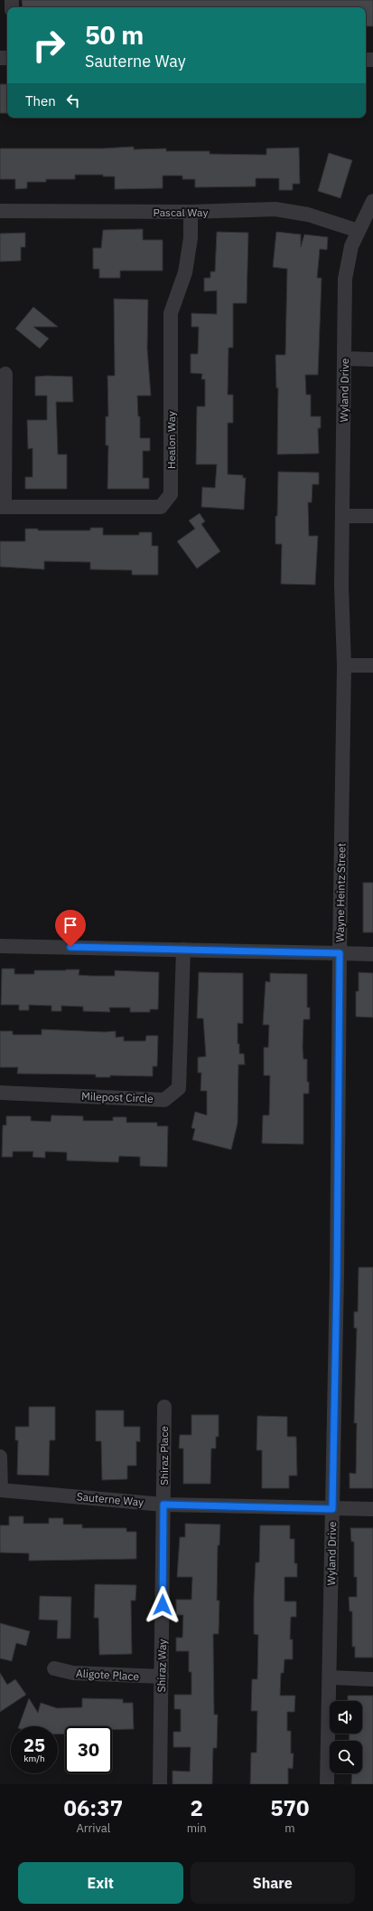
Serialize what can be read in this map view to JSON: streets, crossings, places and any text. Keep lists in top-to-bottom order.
{
  "streets": {
    "street": [
      "Pascal Way",
      "Wyland Drive",
      "Healon Way",
      "Wayne Heintz Street",
      "Milepost Circle",
      "Shiraz Place",
      "Sauterne Way",
      "Shiraz Way",
      "Aligote Place"
    ]
  },
  "crossings": [
    ["Pascal Way", "Wyland Drive"],
    ["Pascal Way", "Healon Way"],
    ["Wyland Drive", "Wayne Heintz Street"],
    ["Wyland Drive", "Sauterne Way"],
    ["Wayne Heintz Street", "Milepost Circle"],
    ["Shiraz Place", "Sauterne Way"],
    ["Shiraz Place", "Shiraz Way"],
    ["Sauterne Way", "Shiraz Way"],
    ["Shiraz Way", "Aligote Place"]
  ],
  "page": {
    "turn": ["50 m", "Sauterne Way"],
    "then": "Then",
    "speed": "25 km/h",
    "limit": "30",
    "eta": [
      "06:37",
      "Arrival",
      "2",
      "min",
      "570",
      "m"
    ],
    "buttons": ["Exit", "Share"]
  }
}
